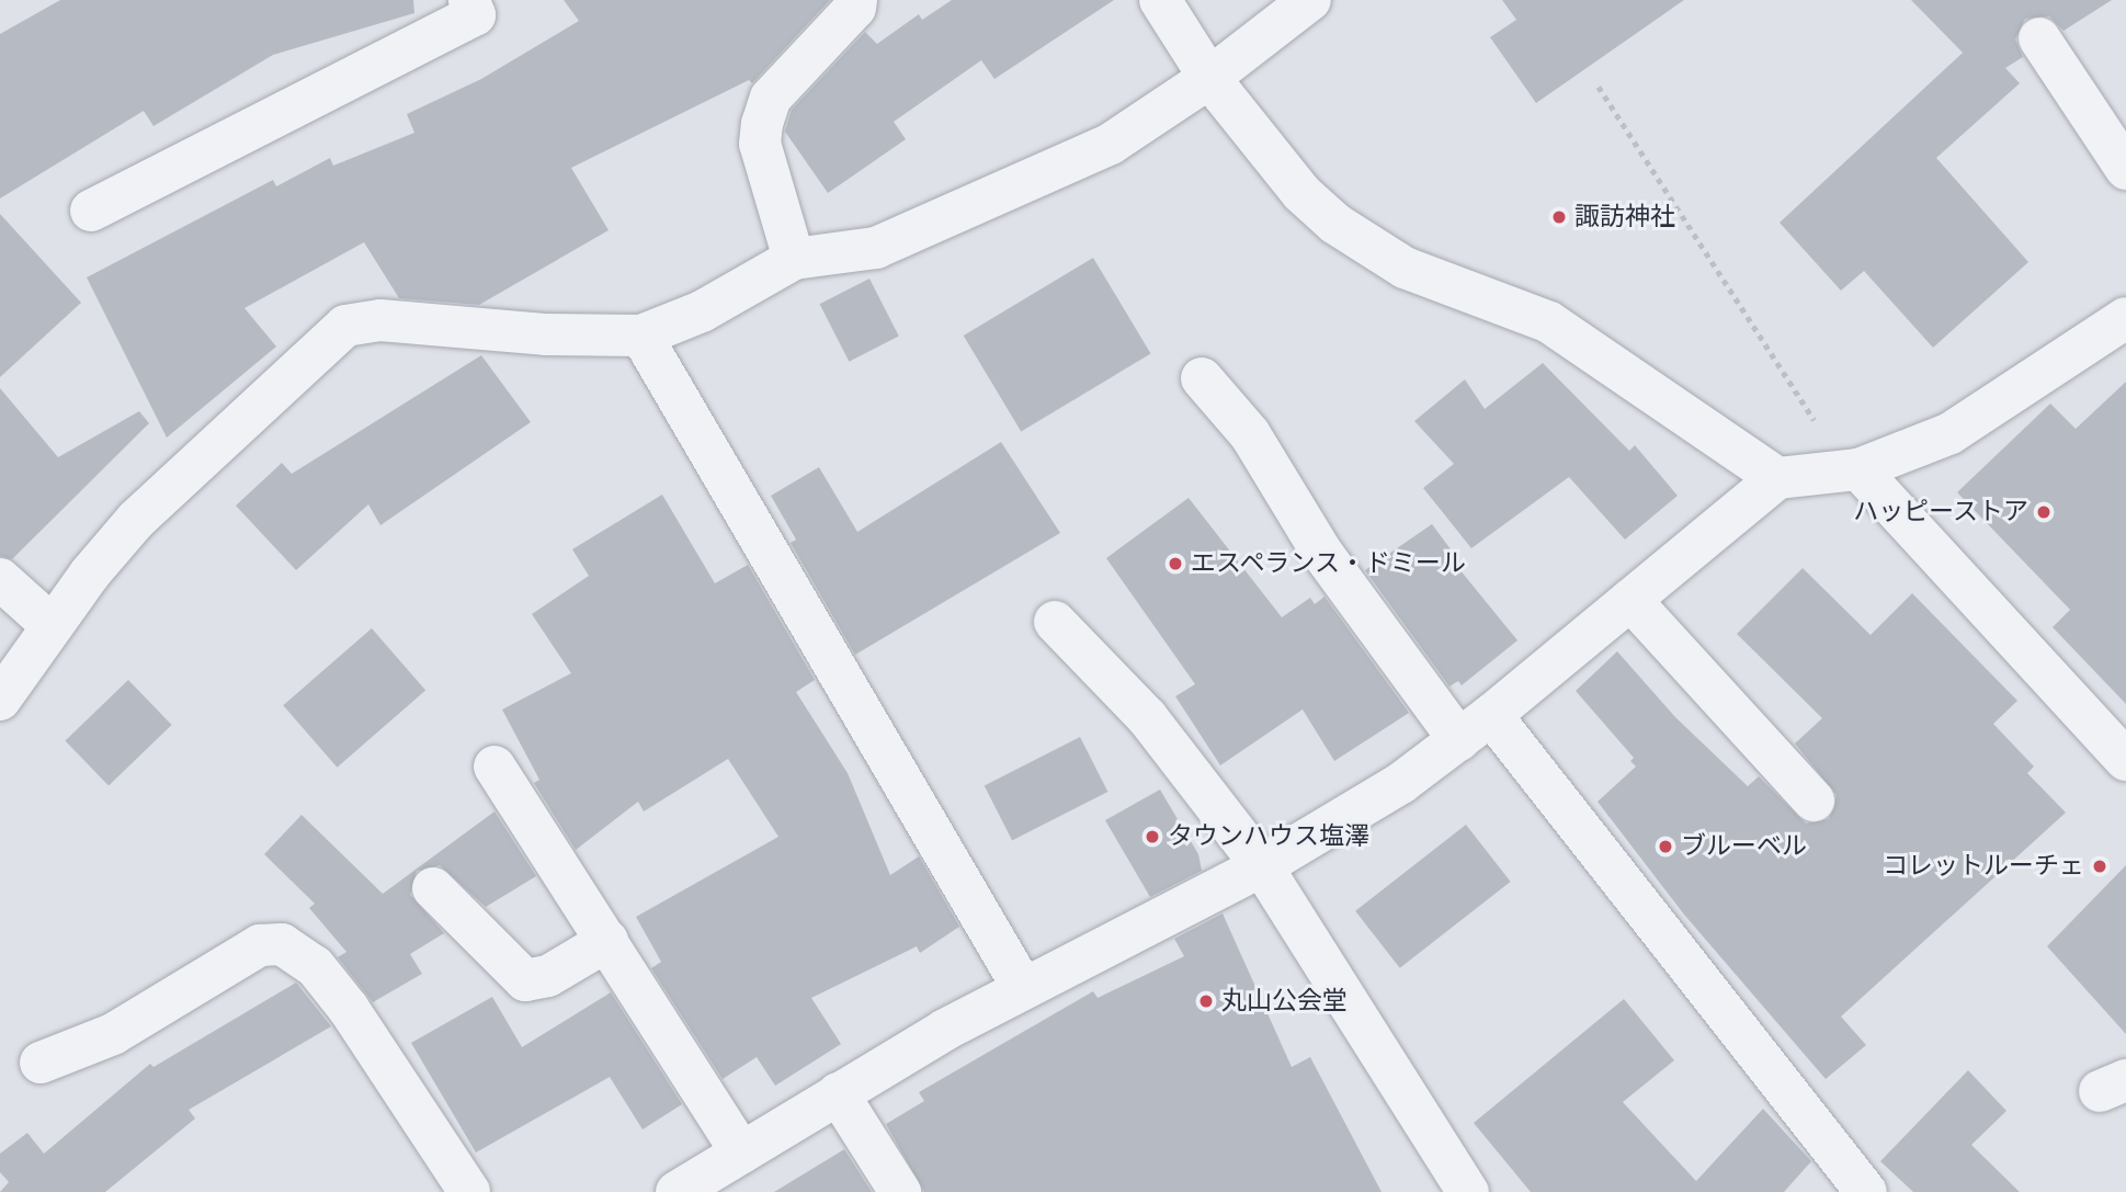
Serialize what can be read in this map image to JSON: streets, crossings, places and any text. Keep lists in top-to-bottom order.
{
  "places": [
    "諏訪神社",
    "ハッピーストア",
    "エスペランス・ドミール",
    "タウンハウス塩澤",
    "ブルーベル",
    "コレットルーチェ",
    "丸山公会堂"
  ]
}
